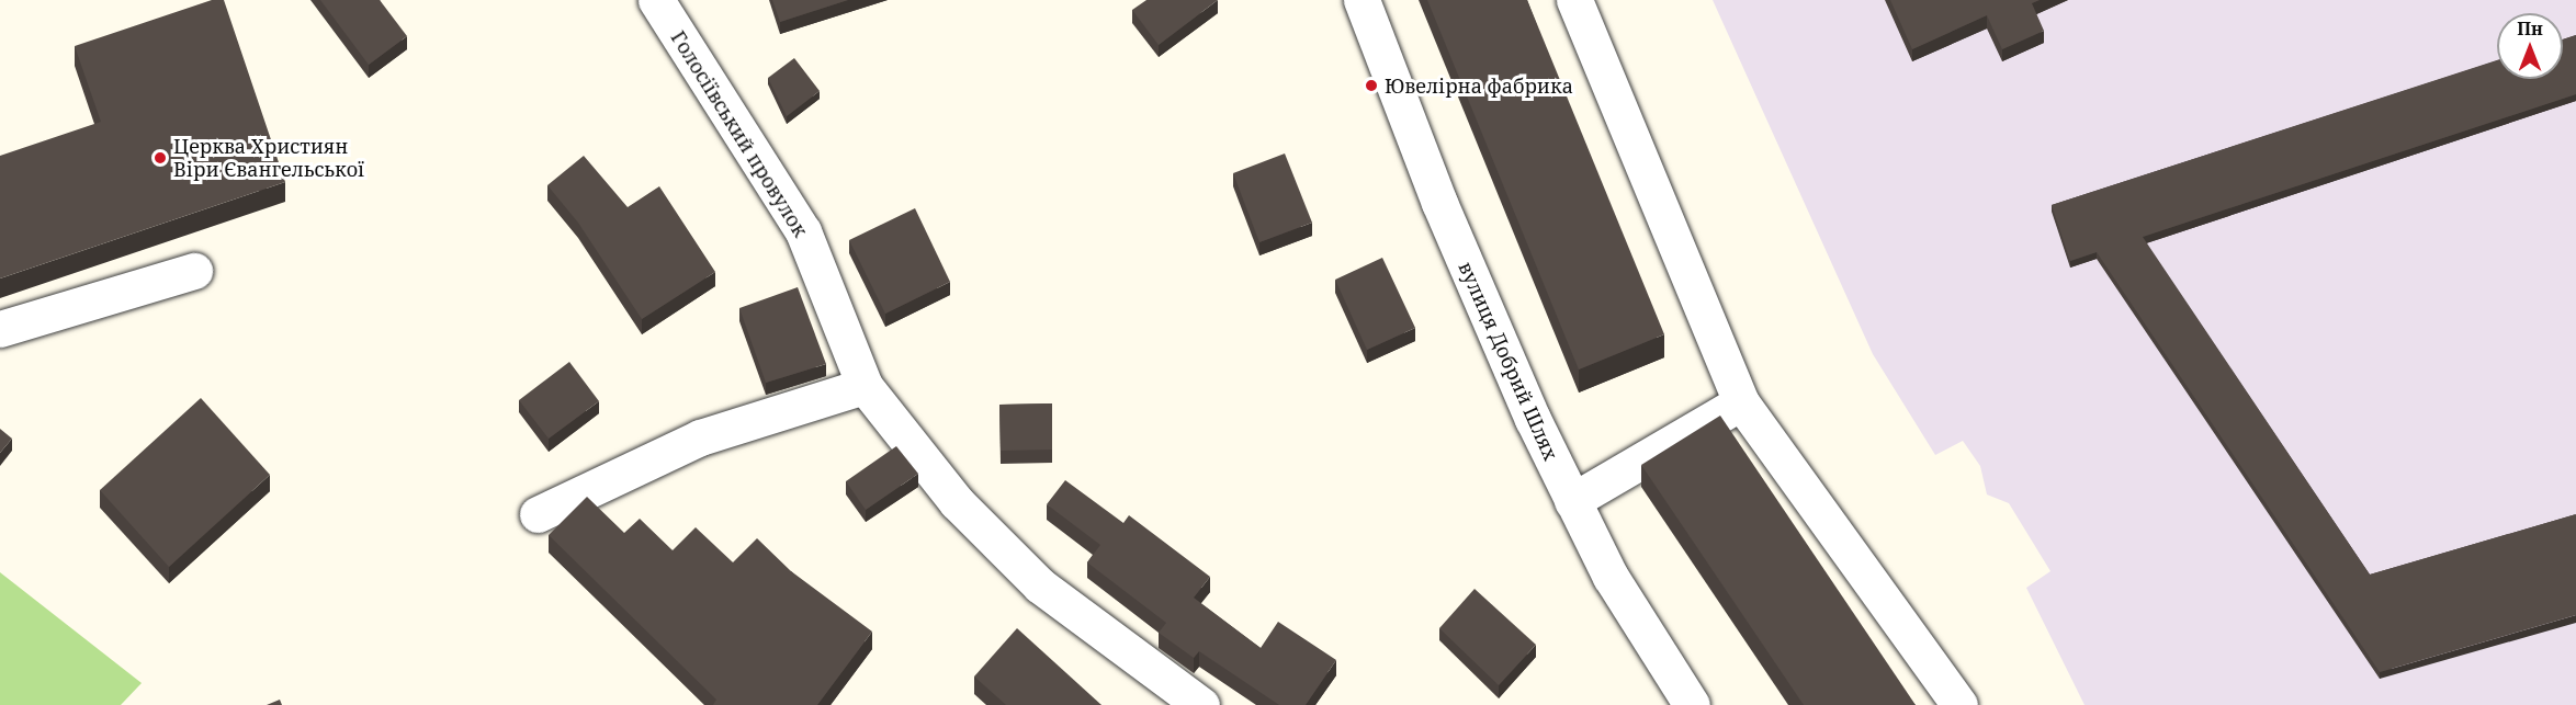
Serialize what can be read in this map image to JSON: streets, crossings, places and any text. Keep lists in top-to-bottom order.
{
  "streets": {
    "street": ["Голосіївський провулок", "вулиця Добрий Шлях"]
  },
  "places": ["Ювелірна фабрика", "Церква Християн Віри Євангельської"],
  "north": "top"
}
